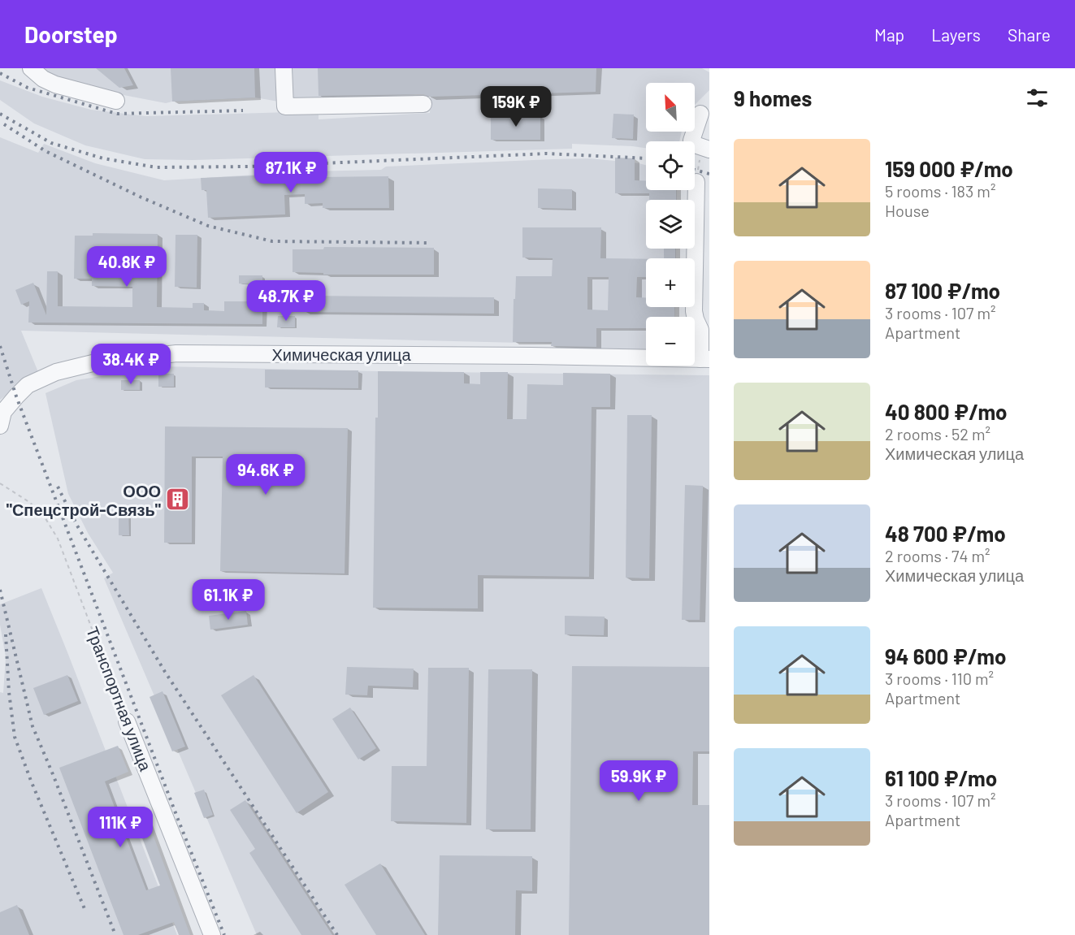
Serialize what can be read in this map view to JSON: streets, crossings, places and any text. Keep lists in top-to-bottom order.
{
  "streets": {
    "street": ["Химическая улица", "Транспортная улица"]
  },
  "places": {
    "building": ["ООО \"Спецстрой-Связь\""]
  },
  "north": "top left",
  "page": {
    "header": "Doorstep",
    "nav": ["Map", "Layers", "Share"],
    "heading": "9 homes",
    "map_buttons": ["+", "−"],
    "price": [
      "159K ₽",
      "87.1K ₽",
      "40.8K ₽",
      "48.7K ₽",
      "38.4K ₽",
      "94.6K ₽",
      "61.1K ₽",
      "59.9K ₽",
      "111K ₽"
    ],
    "list": [
      {
        "name": "159 000 ₽/mo",
        "note": "5 rooms · 183 m² · House"
      },
      {
        "name": "87 100 ₽/mo",
        "note": "3 rooms · 107 m² · Apartment"
      },
      {
        "name": "40 800 ₽/mo",
        "note": "2 rooms · 52 m² · Химическая улица"
      },
      {
        "name": "48 700 ₽/mo",
        "note": "2 rooms · 74 m² · Химическая улица"
      },
      {
        "name": "94 600 ₽/mo",
        "note": "3 rooms · 110 m² · Apartment"
      },
      {
        "name": "61 100 ₽/mo",
        "note": "3 rooms · 107 m² · Apartment"
      }
    ]
  }
}
